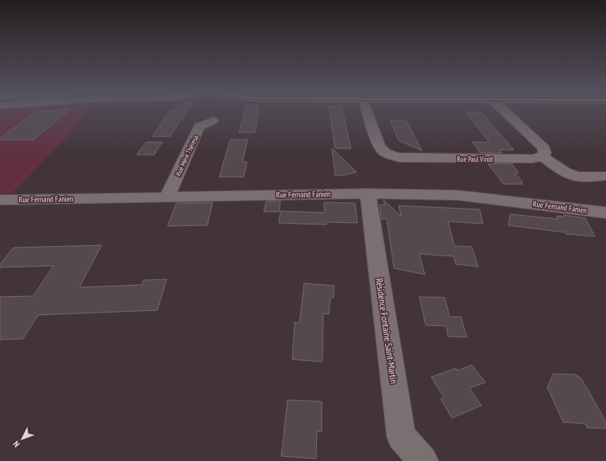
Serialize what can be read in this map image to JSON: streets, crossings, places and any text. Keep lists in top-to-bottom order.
{
  "streets": {
    "street": [
      "Rue Mère Thérésa",
      "Rue Paul Vinot",
      "Rue Fernand Fanien",
      "Résidence Fontaine Saint-Martin"
    ]
  },
  "crossings": [
    ["Rue Mère Thérésa", "Rue Fernand Fanien"],
    ["Rue Fernand Fanien", "Résidence Fontaine Saint-Martin"]
  ],
  "north": "bottom left"
}
